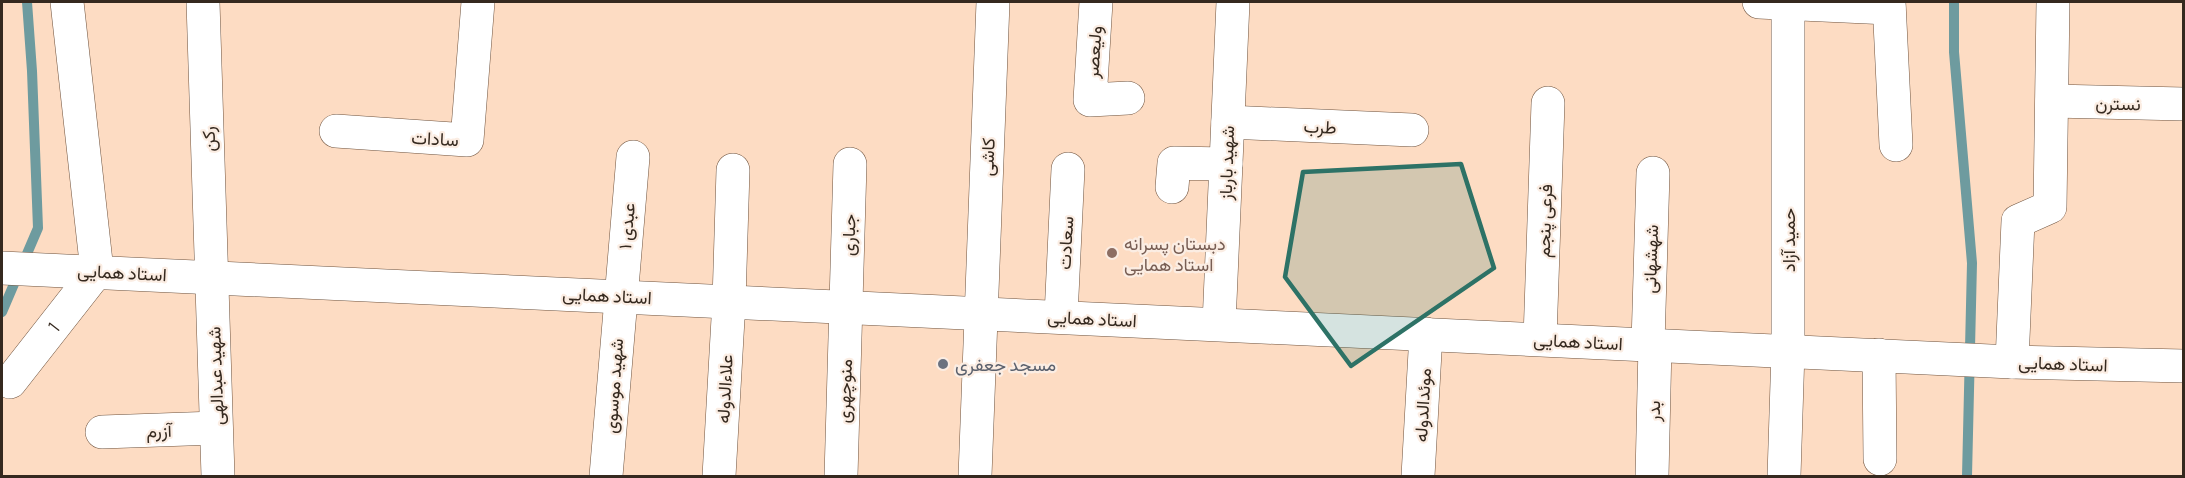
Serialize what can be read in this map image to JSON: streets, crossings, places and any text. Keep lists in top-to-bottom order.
{
  "streets": {
    "street": [
      "ولیعصر",
      "نسترن",
      "طرب",
      "سادات",
      "رکن",
      "کاشی",
      "شهید بارباز",
      "فرعی پنجم",
      "عبدی ۱",
      "جباری",
      "حمید آزاد",
      "سعادت",
      "شهشهانی",
      "استاد همایی",
      "1",
      "شهید عبدالهی",
      "شهید موسوی",
      "علاءالدوله",
      "منوچهری",
      "موئدالدوله",
      "بدر",
      "آزرم"
    ]
  },
  "crossings": [
    ["طرب", "شهید بارباز"],
    ["رکن", "استاد همایی"],
    ["رکن", "شهید عبدالهی"],
    ["کاشی", "استاد همایی"],
    ["شهید بارباز", "استاد همایی"],
    ["فرعی پنجم", "استاد همایی"],
    ["عبدی ۱", "استاد همایی"],
    ["عبدی ۱", "شهید موسوی"],
    ["جباری", "استاد همایی"],
    ["جباری", "منوچهری"],
    ["حمید آزاد", "استاد همایی"],
    ["سعادت", "استاد همایی"],
    ["شهشهانی", "استاد همایی"],
    ["شهشهانی", "بدر"],
    ["استاد همایی", "1"],
    ["استاد همایی", "شهید عبدالهی"],
    ["استاد همایی", "شهید موسوی"],
    ["استاد همایی", "علاءالدوله"],
    ["استاد همایی", "منوچهری"],
    ["استاد همایی", "موئدالدوله"],
    ["استاد همایی", "بدر"],
    ["شهید عبدالهی", "آزرم"]
  ],
  "places": ["دبستان پسرانه استاد همایی", "مسجد جعفری"]
}
